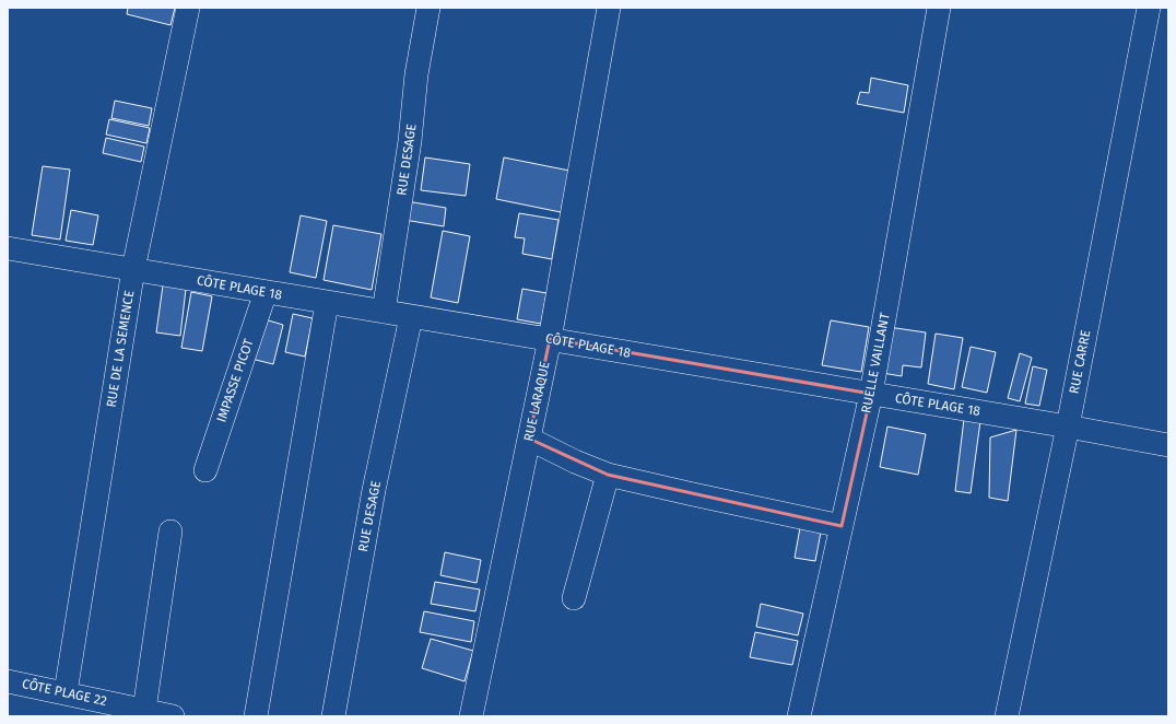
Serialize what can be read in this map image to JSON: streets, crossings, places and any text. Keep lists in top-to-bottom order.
{
  "streets": {
    "street": [
      "RUE DESAGE",
      "CÔTE PLAGE 18",
      "RUE DE LA SEMENCE",
      "RUE CARRE",
      "RUELLE VAILLANT",
      "IMPASSE PICOT",
      "RUE LARAQUE",
      "CÔTE PLAGE 22"
    ]
  },
  "crossings": [
    ["RUE DESAGE", "CÔTE PLAGE 18"],
    ["CÔTE PLAGE 18", "RUE DE LA SEMENCE"],
    ["CÔTE PLAGE 18", "RUE CARRE"],
    ["CÔTE PLAGE 18", "RUELLE VAILLANT"],
    ["CÔTE PLAGE 18", "IMPASSE PICOT"],
    ["CÔTE PLAGE 18", "RUE LARAQUE"],
    ["RUE DE LA SEMENCE", "CÔTE PLAGE 22"]
  ]
}
